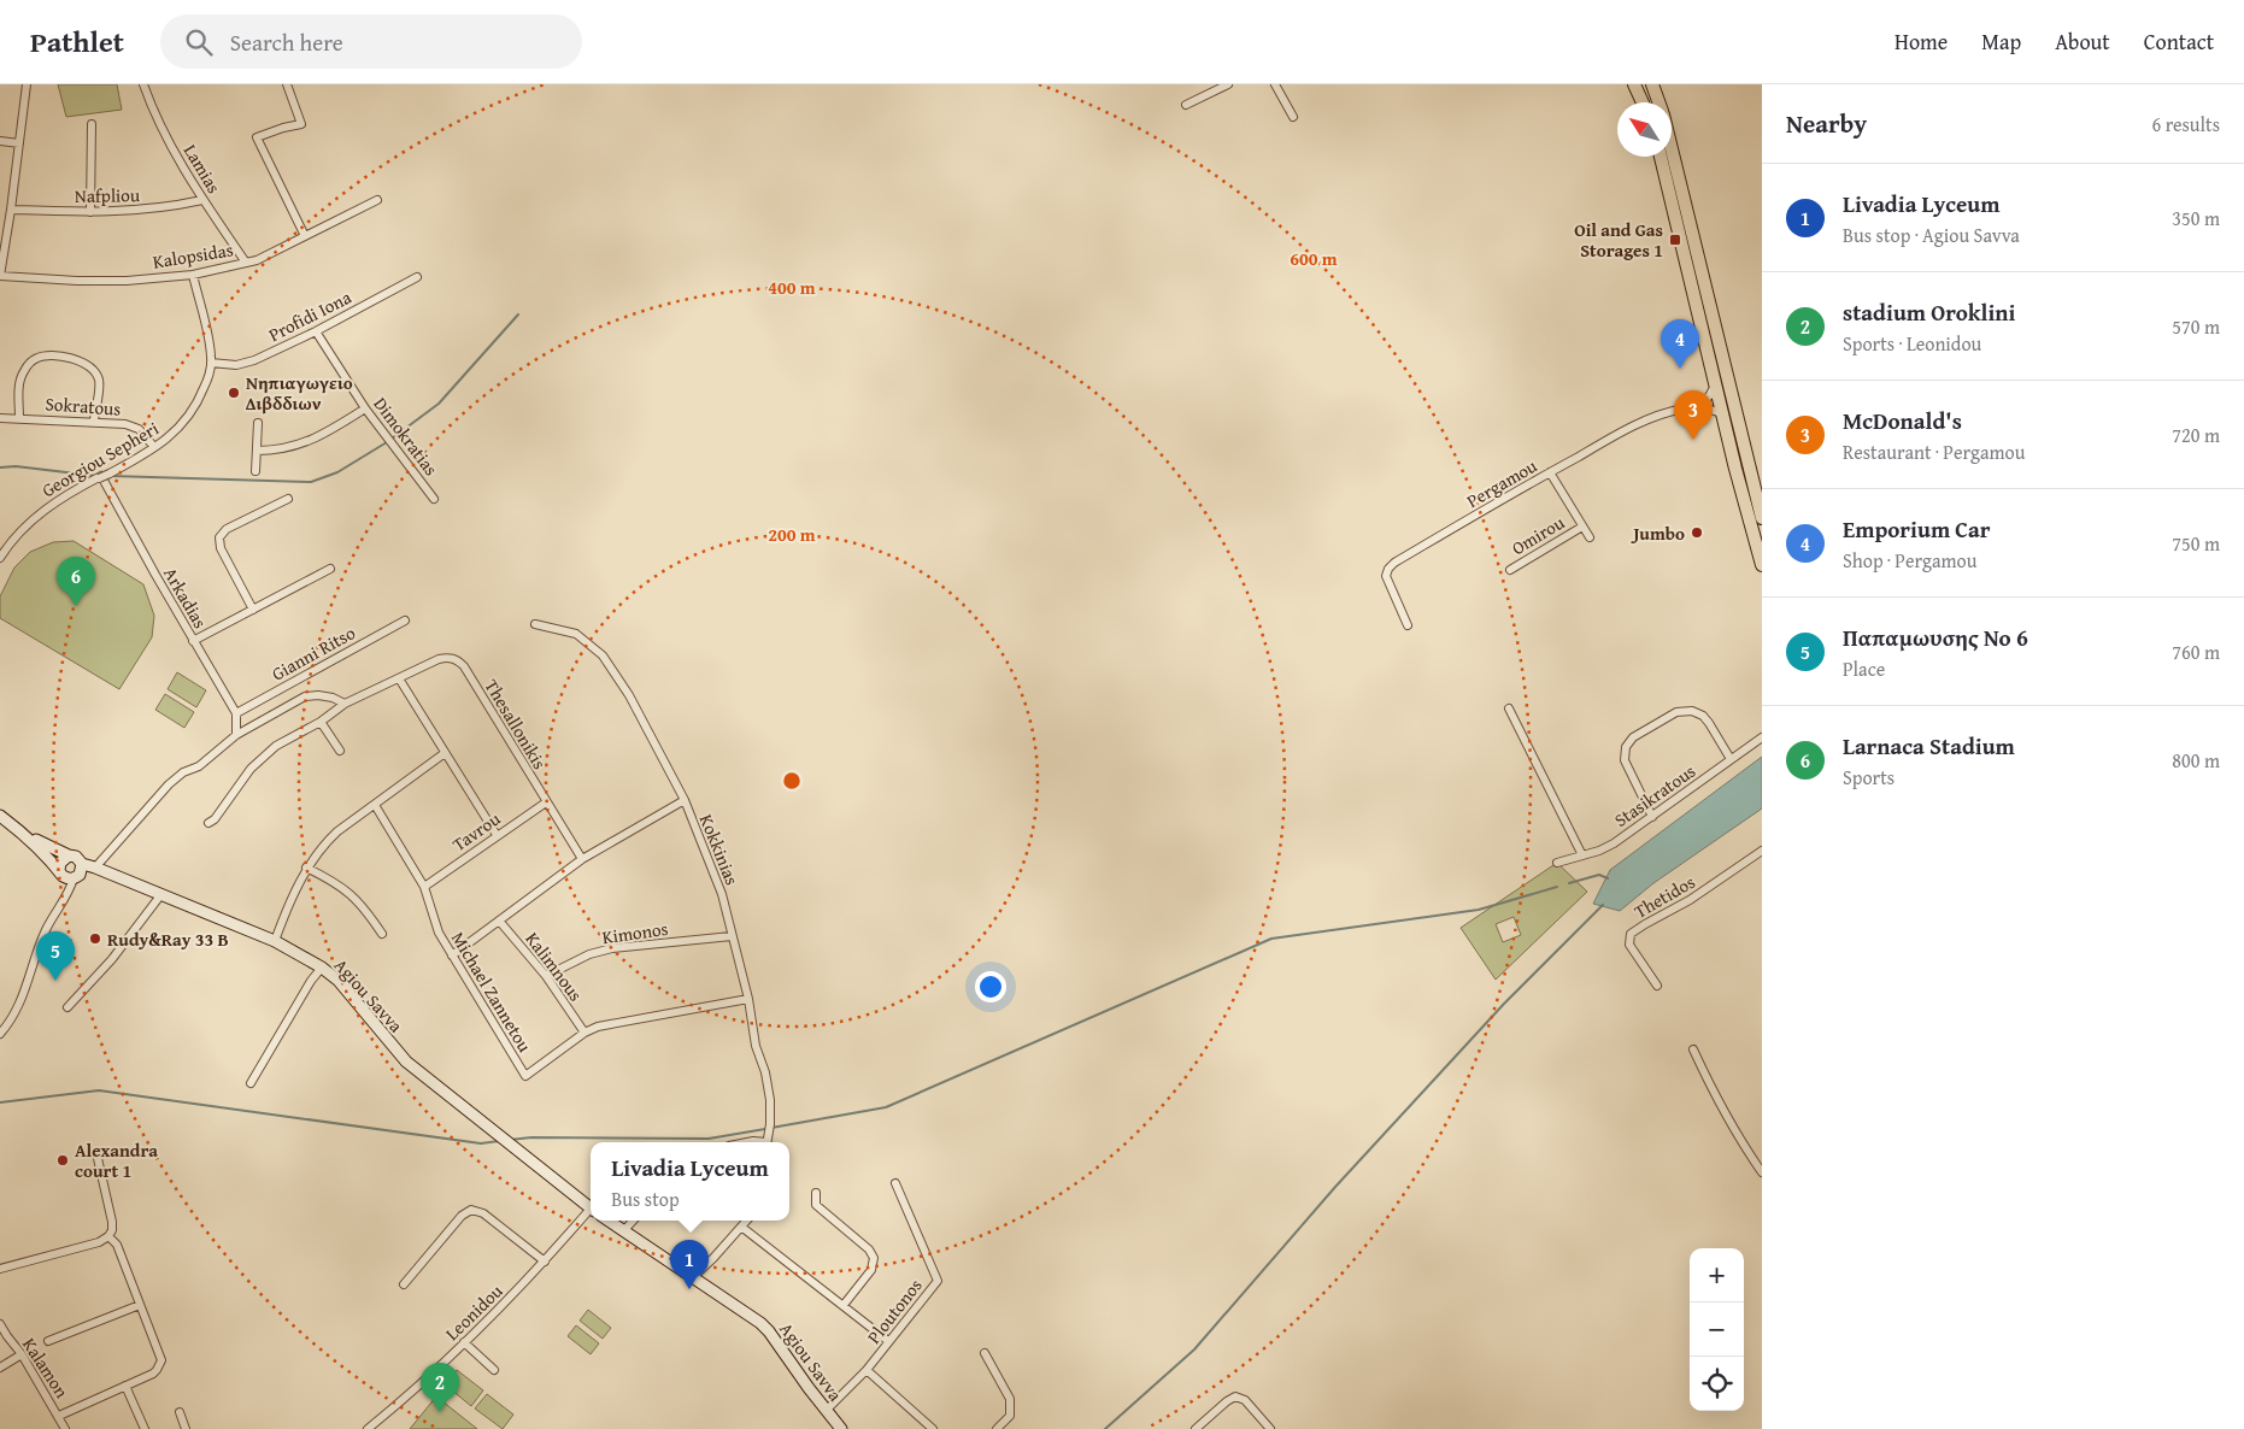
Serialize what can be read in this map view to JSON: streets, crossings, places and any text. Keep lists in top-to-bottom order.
{
  "streets": {
    "street": [
      "Lamias",
      "Nafpliou",
      "Kalopsidas",
      "Profidi Iona",
      "Sokratous",
      "Dimokratias",
      "Georgiou Sepheri",
      "Pergamou",
      "Omirou",
      "Arkadias",
      "Gianni Ritso",
      "Thesallonikis",
      "Stasikratous",
      "Tavrou",
      "Kokkinias",
      "Thetidos",
      "Kimonos",
      "Kalimnous",
      "Michael Zannetou",
      "Agiou Savva",
      "Ploutonos",
      "Leonidou",
      "Kalamon"
    ]
  },
  "crossings": [
    ["Lamias", "Nafpliou"],
    ["Lamias", "Kalopsidas"],
    ["Kalopsidas", "Georgiou Sepheri"],
    ["Profidi Iona", "Dimokratias"],
    ["Profidi Iona", "Georgiou Sepheri"],
    ["Sokratous", "Georgiou Sepheri"],
    ["Georgiou Sepheri", "Arkadias"],
    ["Pergamou", "Omirou"],
    ["Arkadias", "Gianni Ritso"],
    ["Thesallonikis", "Tavrou"],
    ["Tavrou", "Michael Zannetou"],
    ["Kokkinias", "Kimonos"],
    ["Kokkinias", "Michael Zannetou"],
    ["Kimonos", "Kalimnous"],
    ["Kalimnous", "Michael Zannetou"],
    ["Agiou Savva", "Ploutonos"]
  ],
  "places": {
    "transit": ["Oil and Gas Storages 1"],
    "other": [
      "Νηπιαγωγειο Διβδδιων",
      "Jumbo",
      "Rudy&Ray 33 B",
      "Alexandra court 1"
    ]
  },
  "north": "top left",
  "page": {
    "header": "Pathlet",
    "search": "Search here",
    "nav": [
      "Home",
      "Map",
      "About",
      "Contact"
    ],
    "heading": ["Nearby", "6 results"],
    "list": [
      {
        "mark": "1",
        "name": "Livadia Lyceum",
        "note": "Bus stop · Agiou Savva",
        "value": "350 m"
      },
      {
        "mark": "2",
        "name": "stadium Oroklini",
        "note": "Sports · Leonidou",
        "value": "570 m"
      },
      {
        "mark": "3",
        "name": "McDonald's",
        "note": "Restaurant · Pergamou",
        "value": "720 m"
      },
      {
        "mark": "4",
        "name": "Emporium Car",
        "note": "Shop · Pergamou",
        "value": "750 m"
      },
      {
        "mark": "5",
        "name": "Παπαμωυσης No 6",
        "note": "Place",
        "value": "760 m"
      },
      {
        "mark": "6",
        "name": "Larnaca Stadium",
        "note": "Sports",
        "value": "800 m"
      }
    ],
    "pins": [
      "4",
      "3",
      "6",
      "5",
      "1",
      "2"
    ],
    "popup": ["Livadia Lyceum", "Bus stop"],
    "map_buttons": ["+", "−"]
  },
  "rings": ["600 m", "400 m", "200 m"]
}
